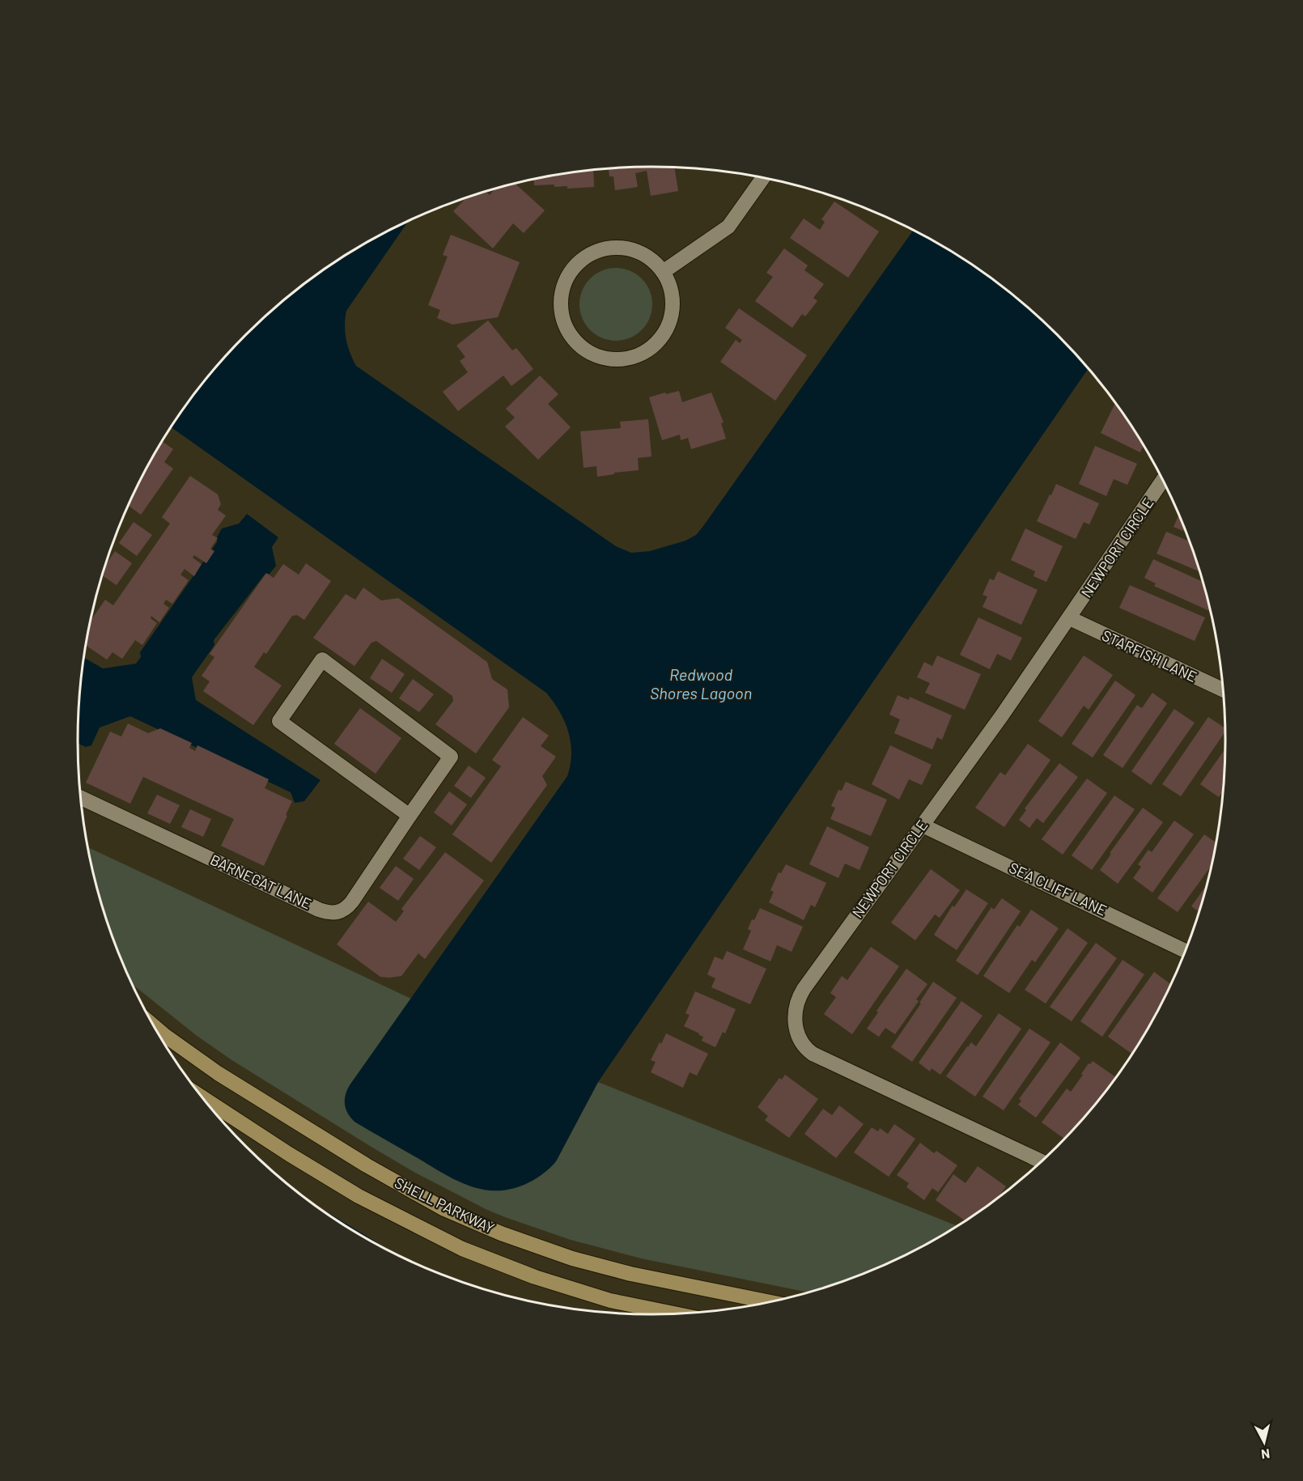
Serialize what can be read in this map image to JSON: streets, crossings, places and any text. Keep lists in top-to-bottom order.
{
  "streets": {
    "street": [
      "NEWPORT CIRCLE",
      "STARFISH LANE",
      "BARNEGAT LANE",
      "SEA CLIFF LANE",
      "SHELL PARKWAY"
    ]
  },
  "crossings": [
    ["NEWPORT CIRCLE", "STARFISH LANE"],
    ["NEWPORT CIRCLE", "SEA CLIFF LANE"]
  ],
  "water": ["Redwood Shores Lagoon"],
  "north": "bottom"
}
